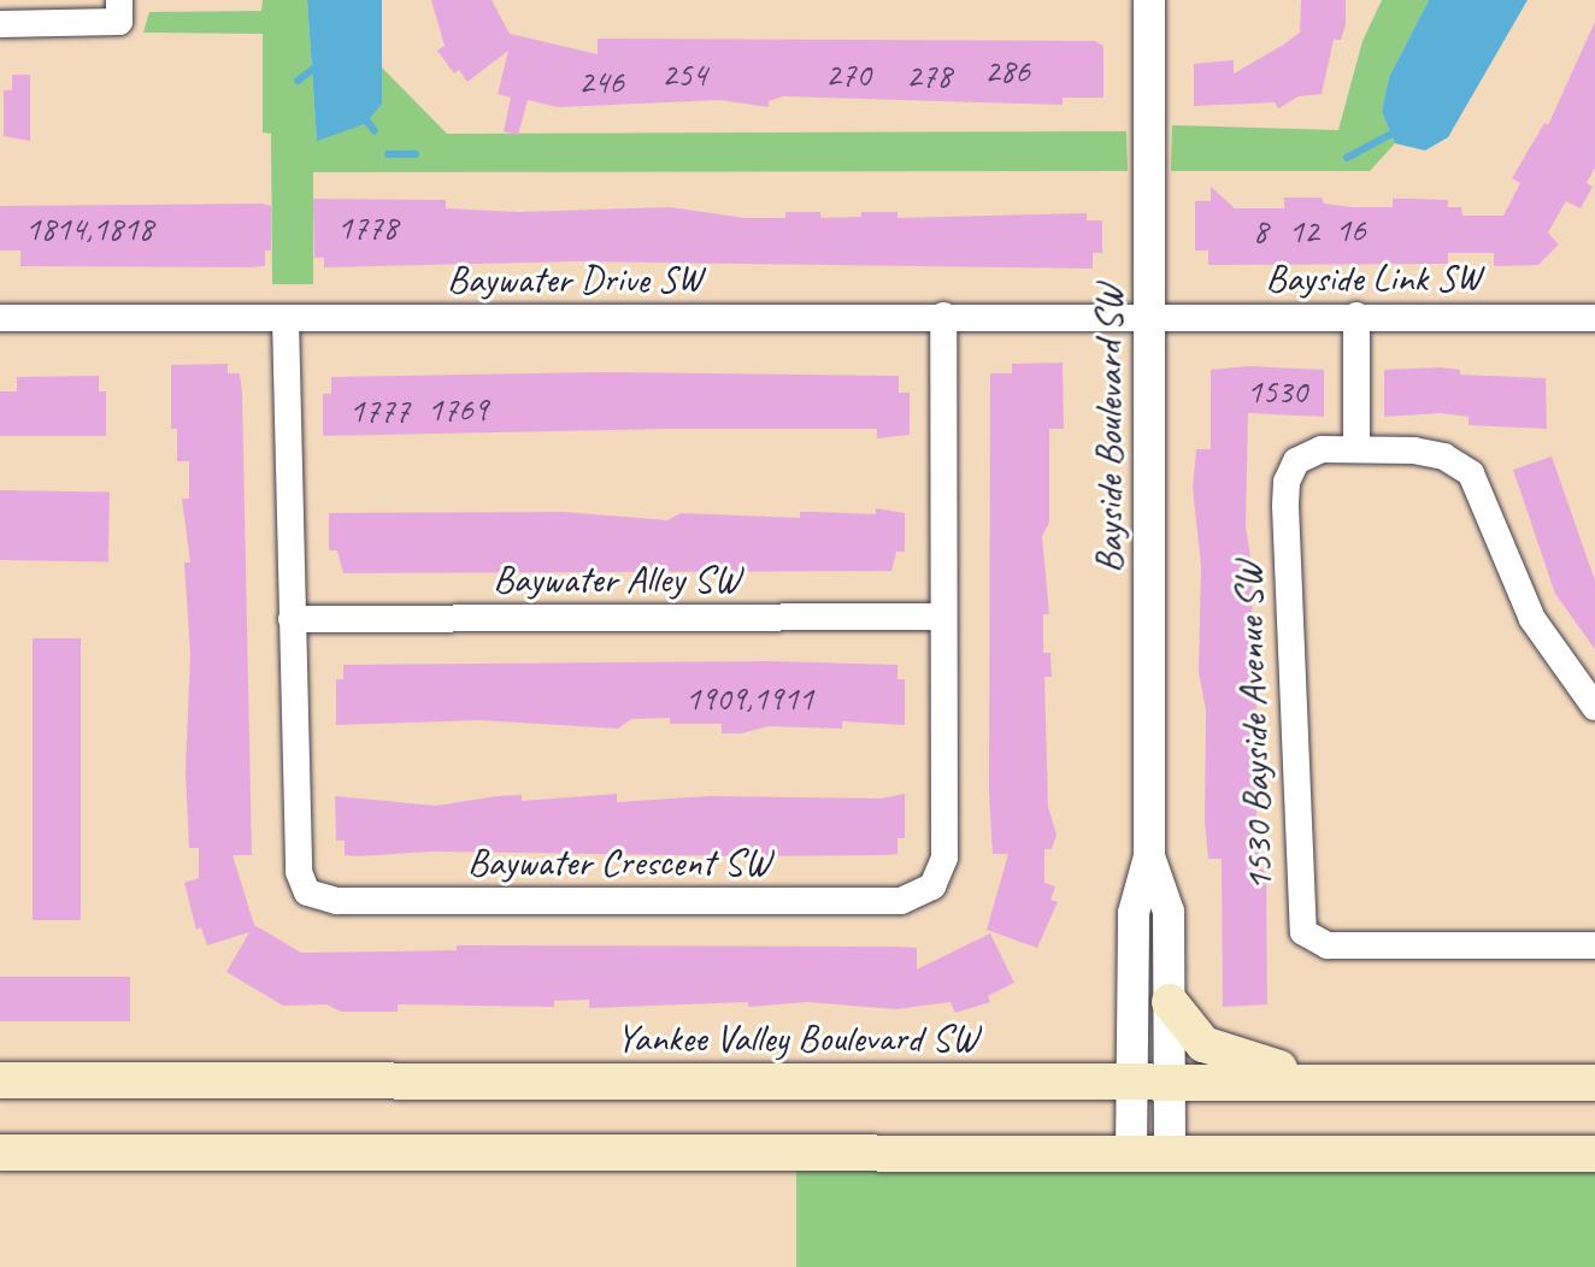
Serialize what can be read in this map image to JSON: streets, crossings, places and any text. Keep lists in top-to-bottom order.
{
  "streets": {
    "main road": ["Yankee Valley Boulevard SW"],
    "street": [
      "Bayside Link SW",
      "Baywater Drive SW",
      "Bayside Boulevard SW",
      "Baywater Alley SW",
      "1530 Bayside Avenue SW",
      "Baywater Crescent SW"
    ]
  },
  "crossings": [
    ["Bayside Link SW", "Baywater Drive SW"],
    ["Bayside Link SW", "Bayside Boulevard SW"],
    ["Baywater Drive SW", "Bayside Boulevard SW"],
    ["Baywater Drive SW", "Baywater Crescent SW"],
    ["Bayside Boulevard SW", "Yankee Valley Boulevard SW"],
    ["Baywater Alley SW", "Baywater Crescent SW"]
  ],
  "house_numbers": [
    "286",
    "254",
    "270",
    "278",
    "246",
    "1778",
    "1814,1818",
    "16",
    "8",
    "12",
    "1530",
    "1769",
    "1777",
    "1909,1911"
  ]
}
